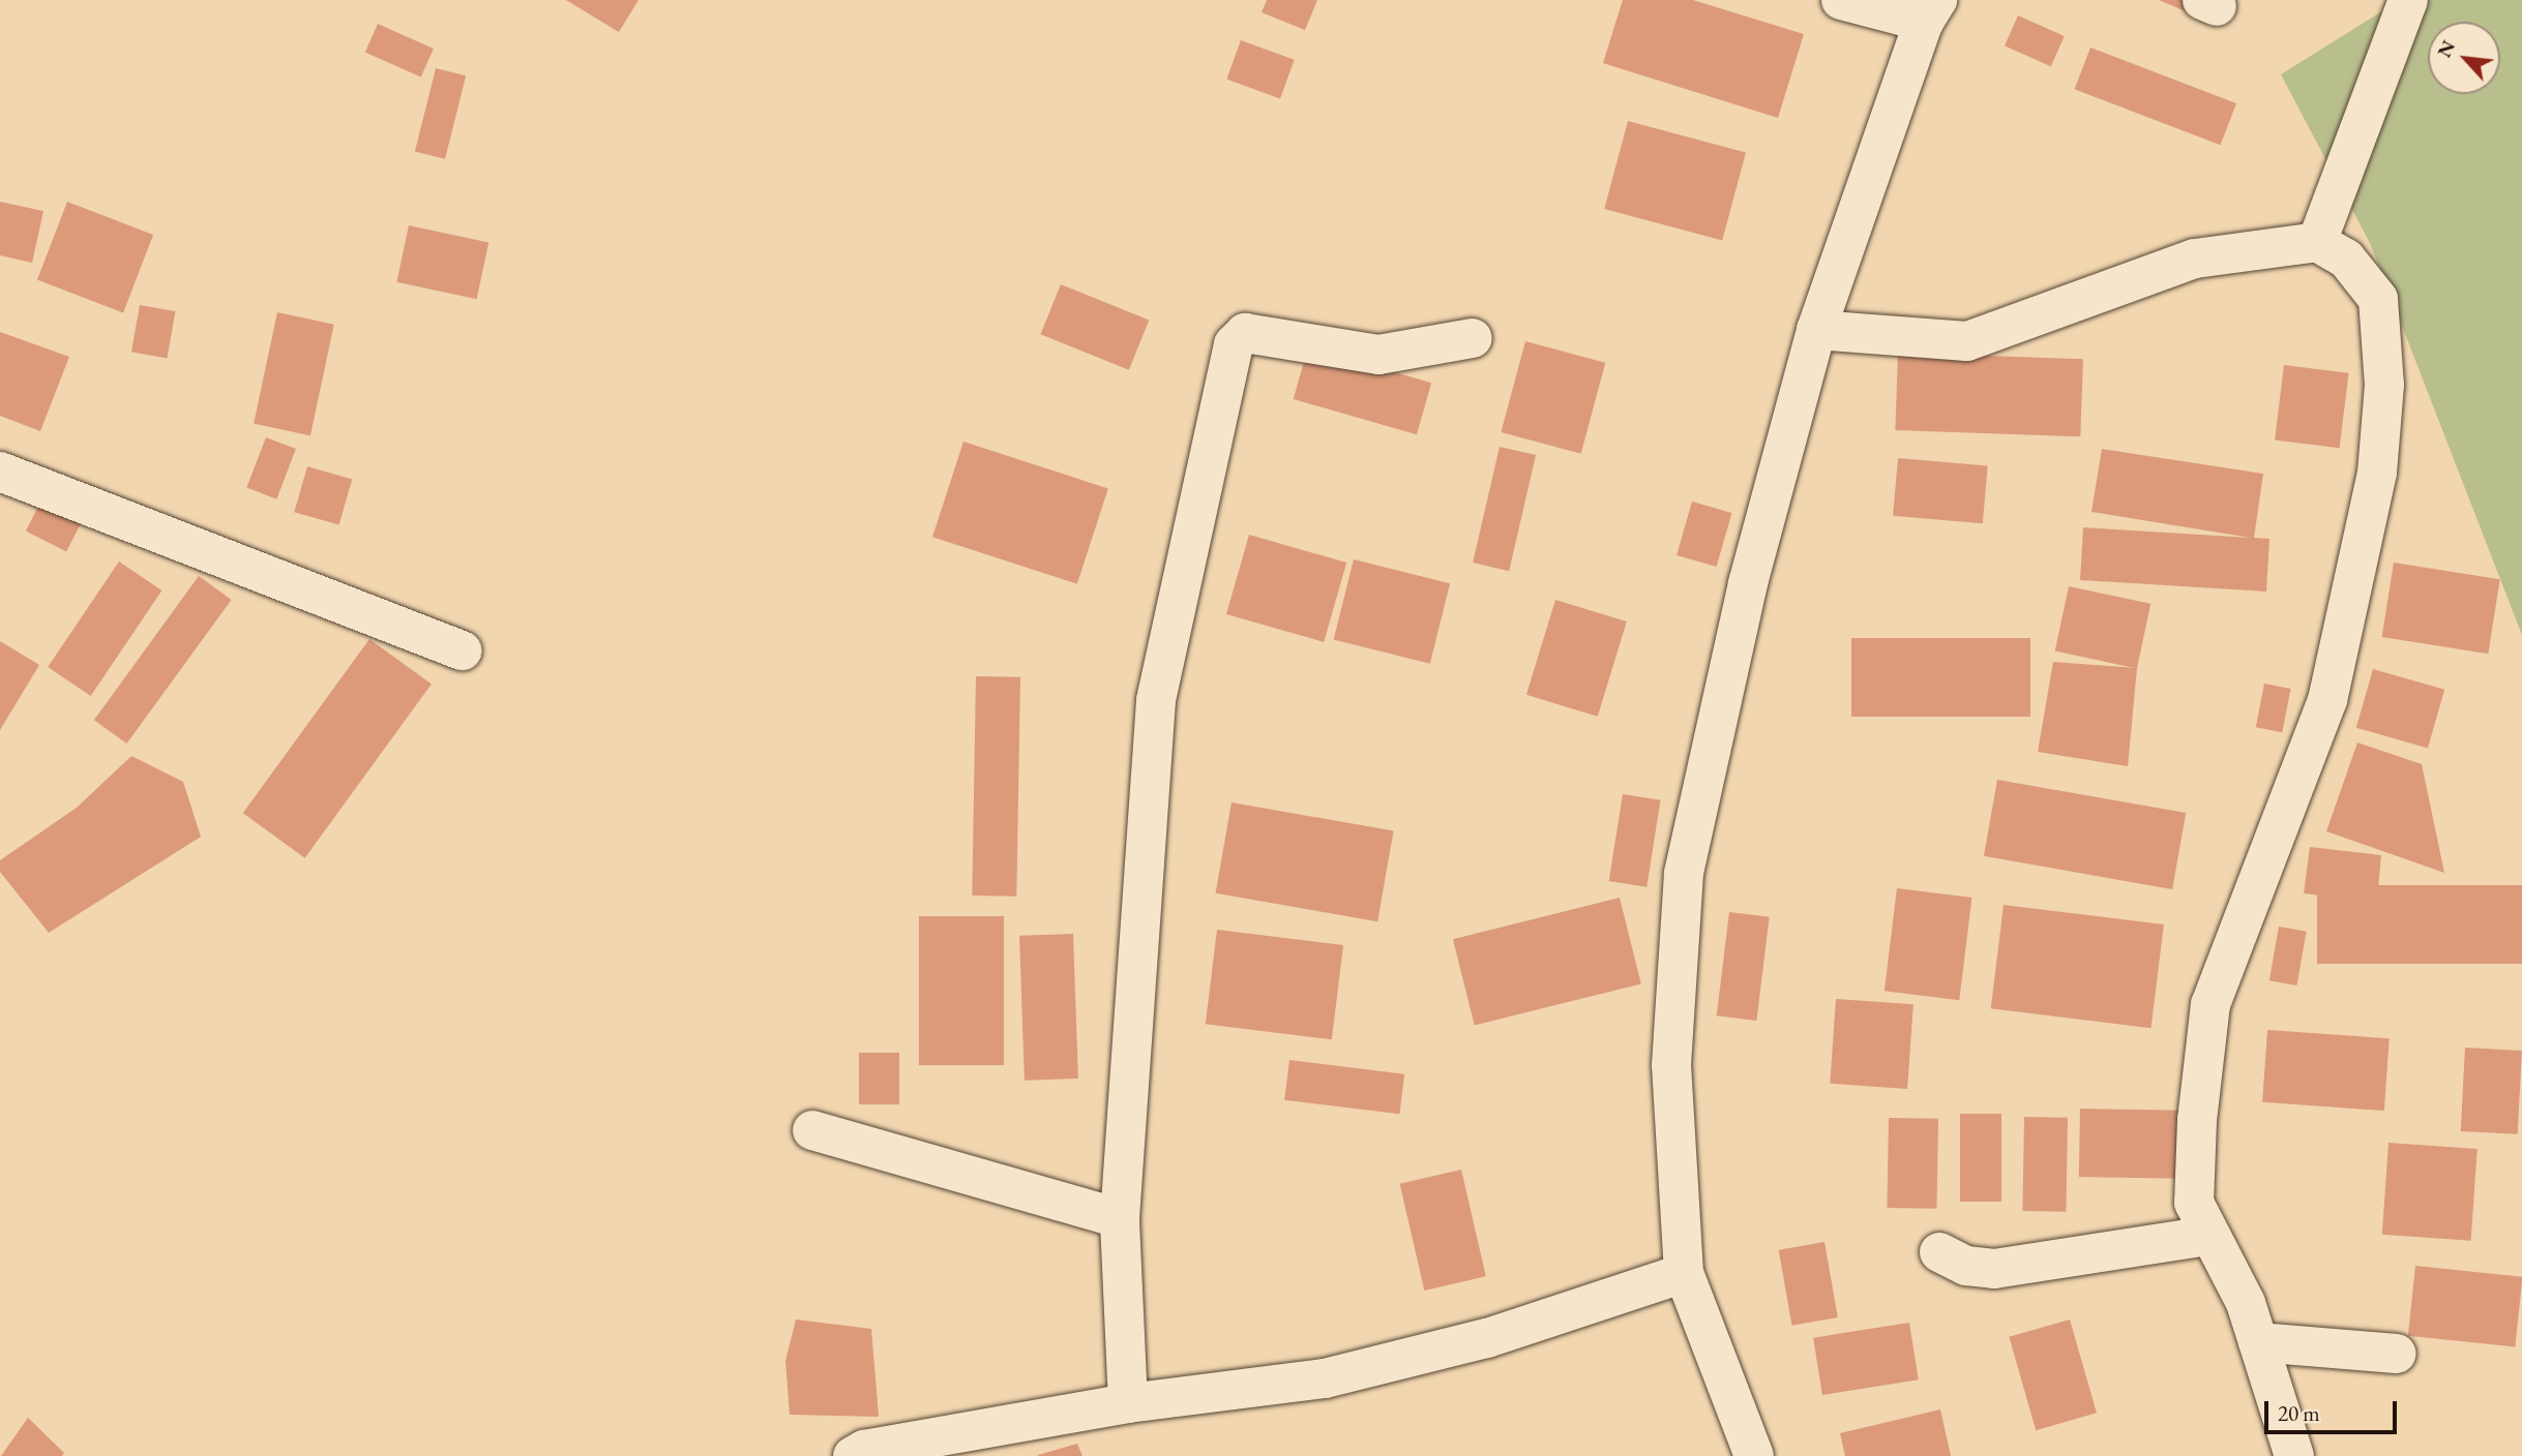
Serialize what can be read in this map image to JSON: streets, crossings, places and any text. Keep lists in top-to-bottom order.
{
  "scale_bar": "20 m",
  "north": "top left"
}
